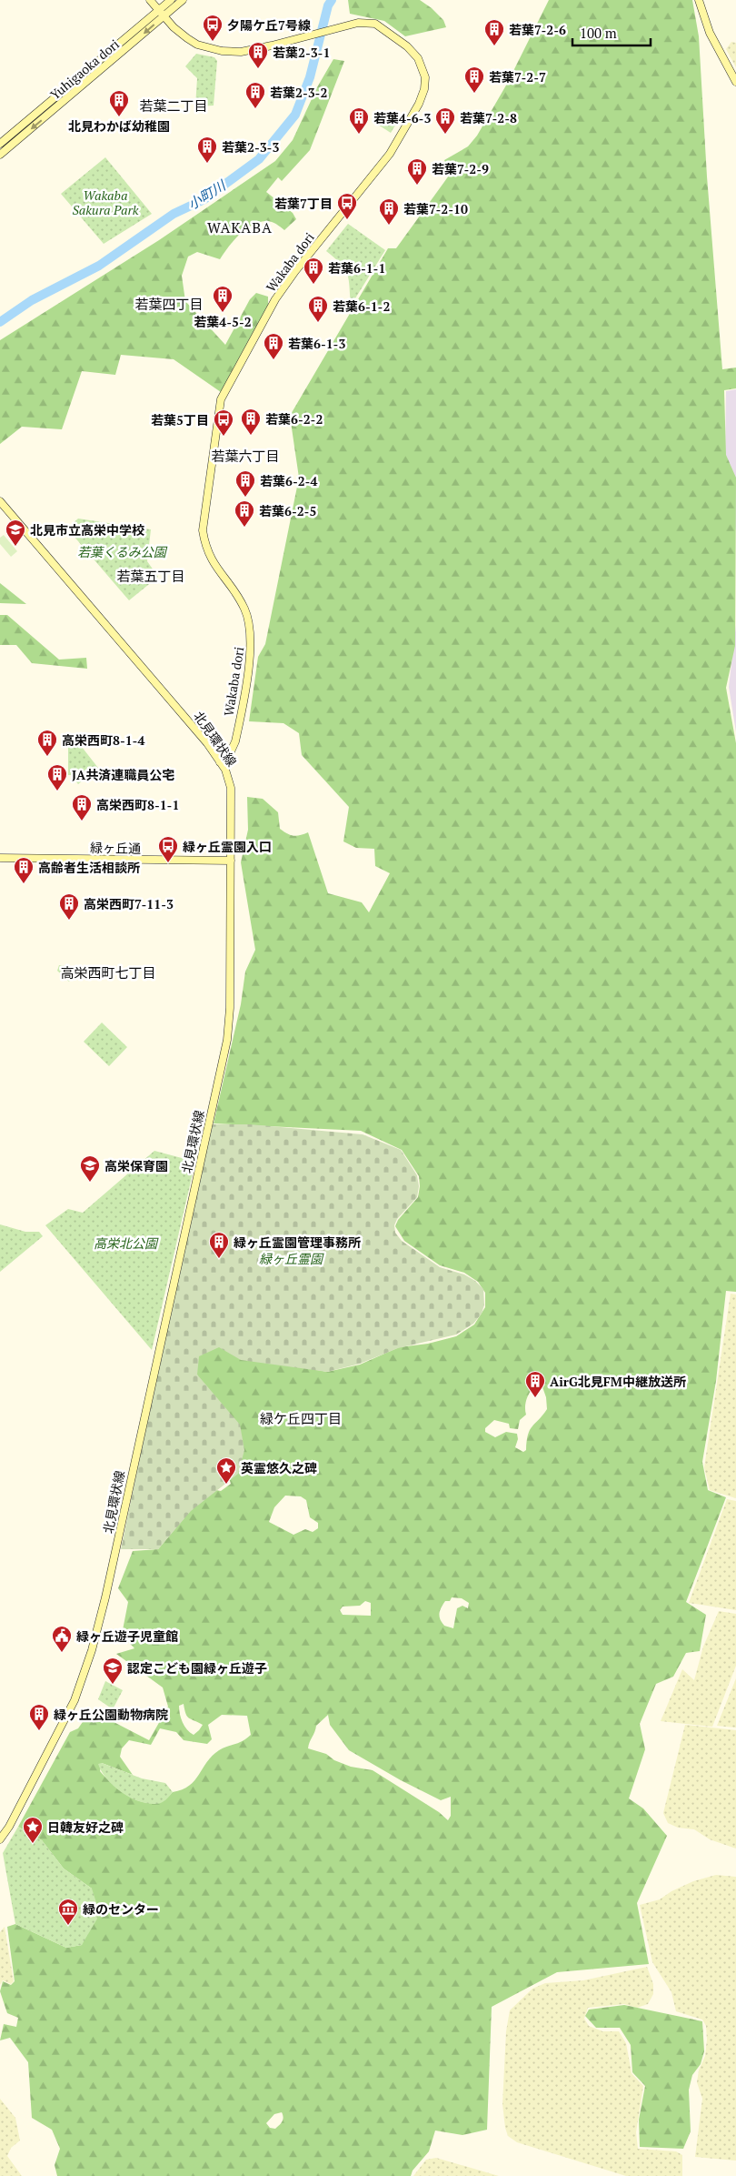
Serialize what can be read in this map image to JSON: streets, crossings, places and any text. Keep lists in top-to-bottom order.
{
  "streets": {
    "main road": [
      "Yuhigaoka dori",
      "Wakaba dori",
      "北見環状線",
      "緑ヶ丘通"
    ]
  },
  "crossings": [
    ["Yuhigaoka dori", "Wakaba dori"],
    ["Wakaba dori", "北見環状線"],
    ["北見環状線", "緑ヶ丘通"]
  ],
  "districts": [
    "若葉二丁目",
    "WAKABA",
    "若葉四丁目",
    "若葉六丁目",
    "若葉五丁目",
    "高栄西町七丁目",
    "緑ケ丘四丁目"
  ],
  "water": ["小町川"],
  "parks": [
    "Wakaba Sakura Park",
    "若葉くるみ公園",
    "高栄北公園",
    "緑ヶ丘霊園"
  ],
  "places": {
    "bus stop": [
      "夕陽ケ丘7号線",
      "若葉7丁目",
      "若葉5丁目",
      "緑ヶ丘霊園入口"
    ],
    "building": [
      "若葉7-2-6",
      "若葉2-3-1",
      "若葉7-2-7",
      "若葉2-3-2",
      "北見わかば幼稚園",
      "若葉4-6-3",
      "若葉7-2-8",
      "若葉2-3-3",
      "若葉7-2-9",
      "若葉7-2-10",
      "若葉6-1-1",
      "若葉4-5-2",
      "若葉6-1-2",
      "若葉6-1-3",
      "若葉6-2-2",
      "若葉6-2-4",
      "若葉6-2-5",
      "高栄西町8-1-4",
      "JA共済連職員公宅",
      "高栄西町8-1-1",
      "高齢者生活相談所",
      "高栄西町7-11-3",
      "緑ヶ丘霊園管理事務所",
      "AirG北見FM中継放送所",
      "緑ヶ丘公園動物病院"
    ],
    "school or university": ["北見市立高栄中学校", "高栄保育園", "認定こども園緑ヶ丘遊子"],
    "place": ["英霊悠久之碑", "日韓友好之碑"],
    "public building": ["緑ヶ丘遊子児童館"],
    "museum": ["緑のセンター"]
  },
  "scale_bar": "100 m"
}
